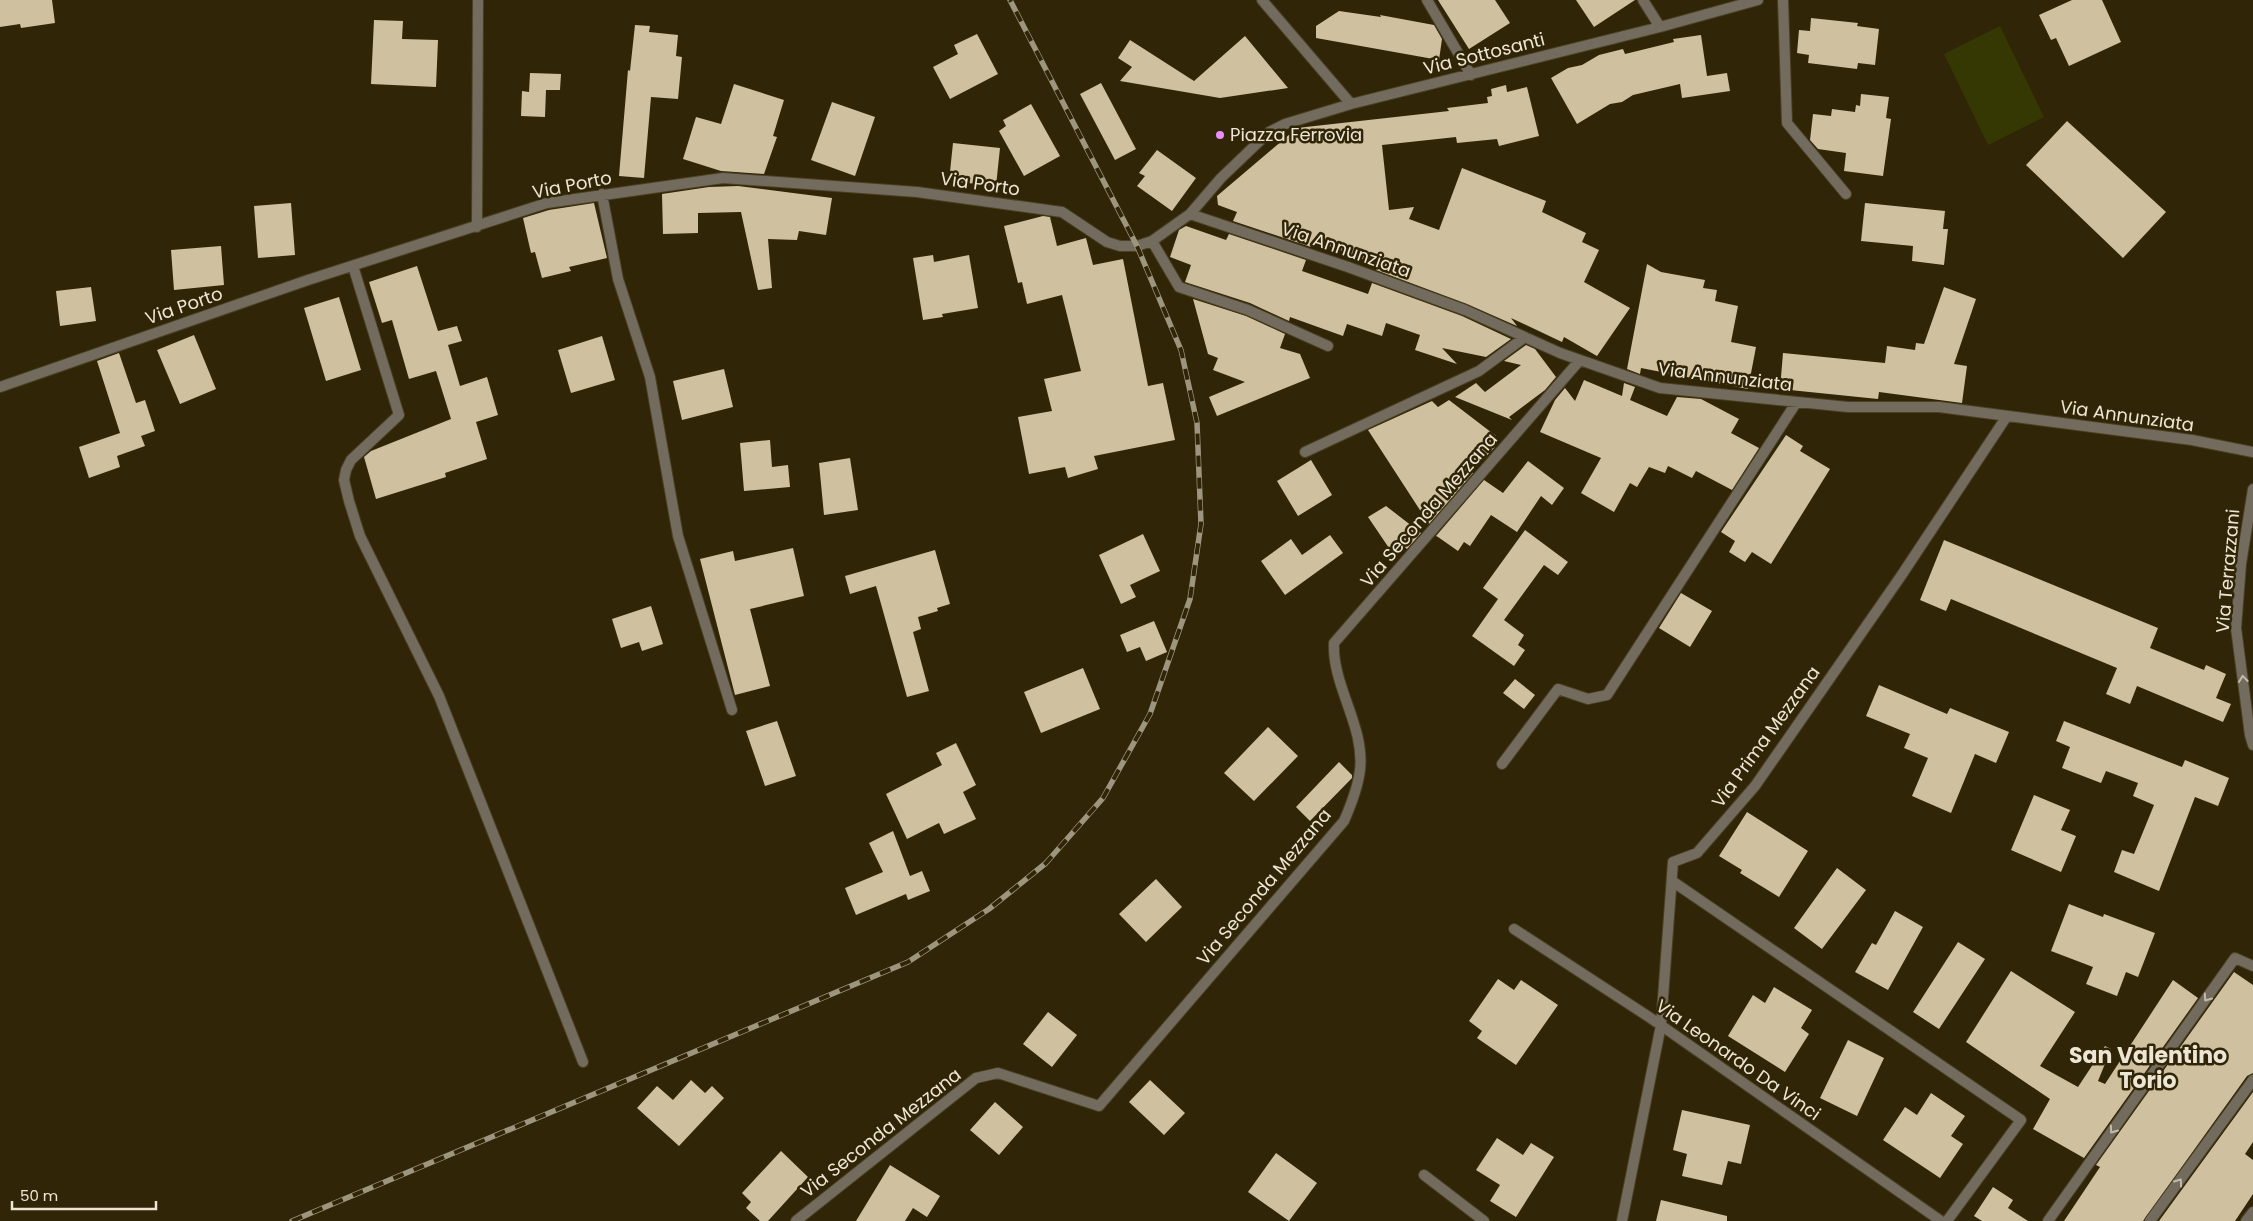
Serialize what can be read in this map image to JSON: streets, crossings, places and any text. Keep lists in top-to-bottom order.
{
  "streets": {
    "street": [
      "Via Sottosanti",
      "Via Porto",
      "Via Annunziata",
      "Via Seconda Mezzana",
      "Via Terrazzani",
      "Via Prima Mezzana",
      "Via Leonardo Da Vinci"
    ]
  },
  "crossings": [
    ["Via Annunziata", "Via Seconda Mezzana"],
    ["Via Annunziata", "Via Prima Mezzana"],
    ["Via Prima Mezzana", "Via Leonardo Da Vinci"]
  ],
  "one_way": ["Via Terrazzani"],
  "districts": ["San Valentino Torio"],
  "places": ["Piazza Ferrovia"],
  "scale_bar": "50 m"
}
